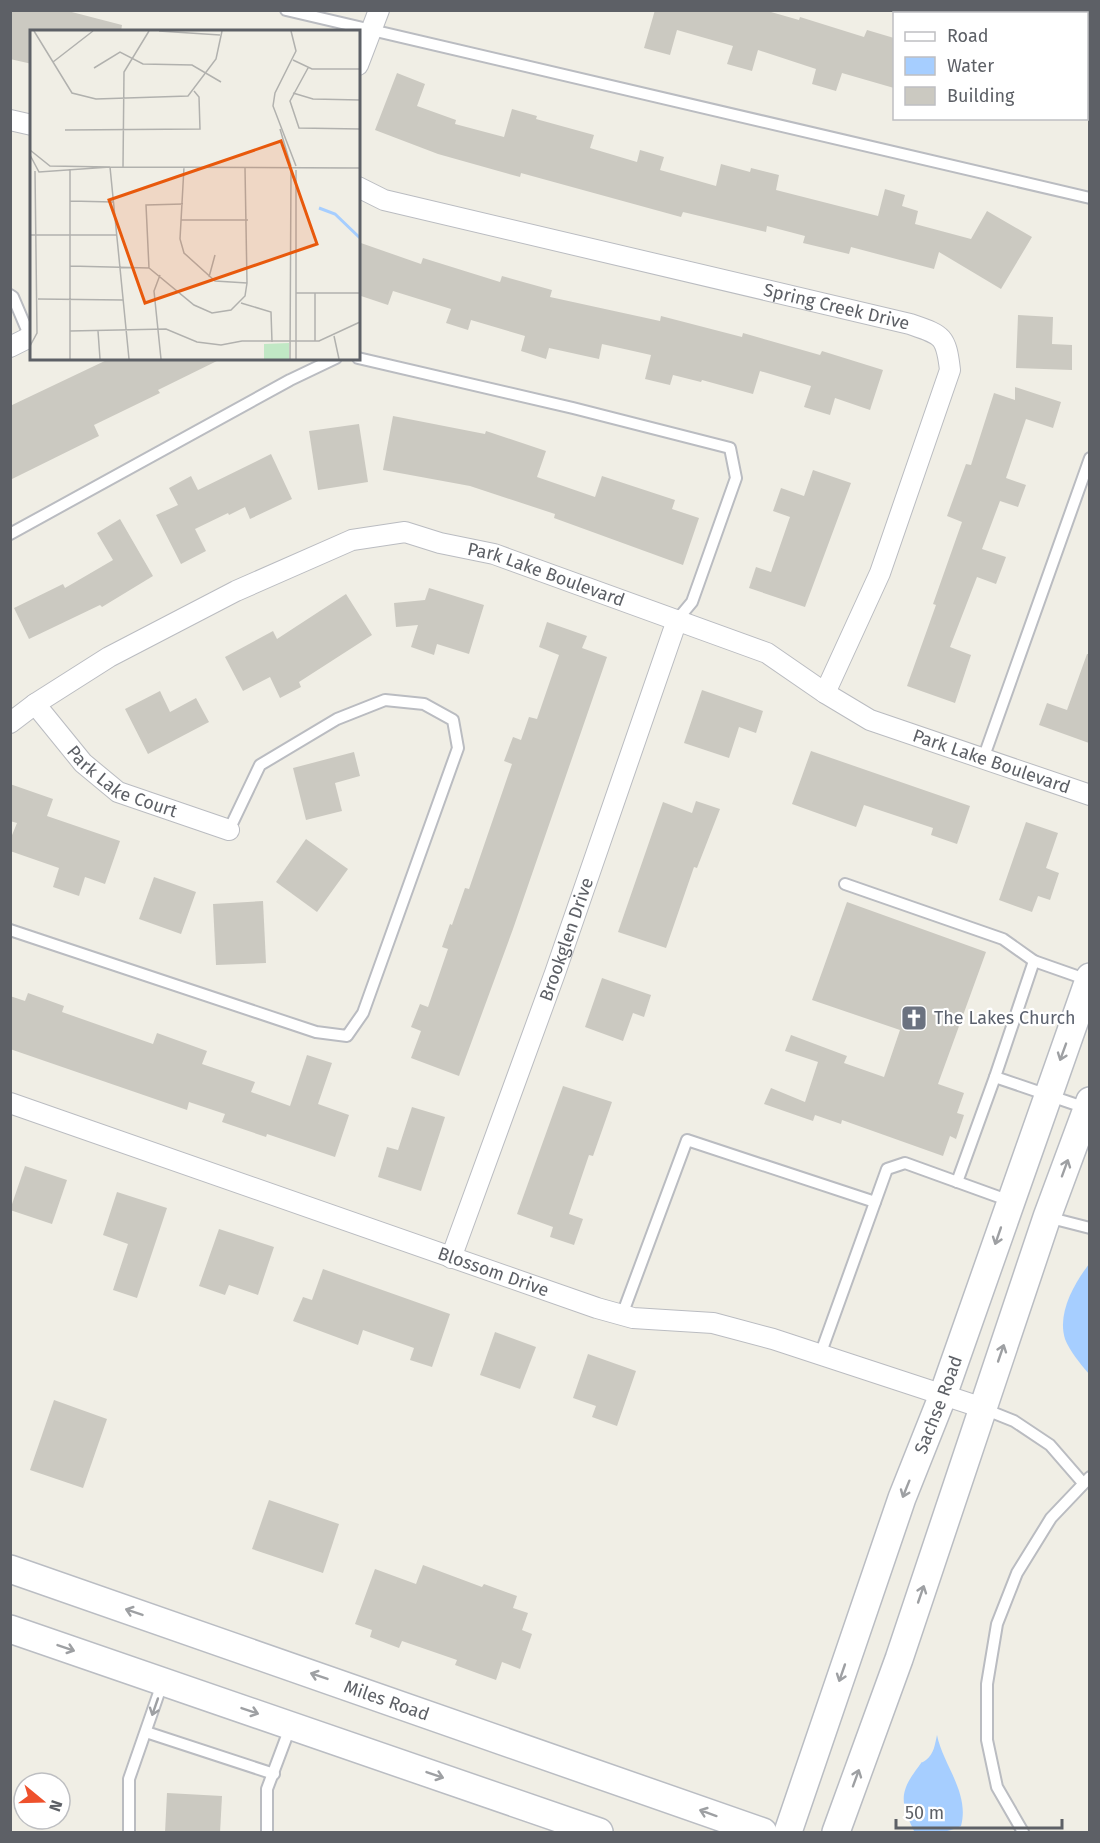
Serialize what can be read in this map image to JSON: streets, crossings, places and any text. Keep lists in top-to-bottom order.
{
  "streets": {
    "main road": ["Sachse Road", "Miles Road"],
    "street": [
      "Spring Creek Drive",
      "Park Lake Boulevard",
      "Park Lake Court",
      "Brookglen Drive",
      "Blossom Drive"
    ]
  },
  "crossings": [
    ["Spring Creek Drive", "Park Lake Boulevard"],
    ["Park Lake Boulevard", "Park Lake Court"],
    ["Park Lake Boulevard", "Brookglen Drive"],
    ["Brookglen Drive", "Blossom Drive"],
    ["Blossom Drive", "Sachse Road"]
  ],
  "places": {
    "church": ["The Lakes Church"]
  },
  "legend": ["Road", "Water", "Building"],
  "scale_bar": "50 m",
  "north": "right"
}
